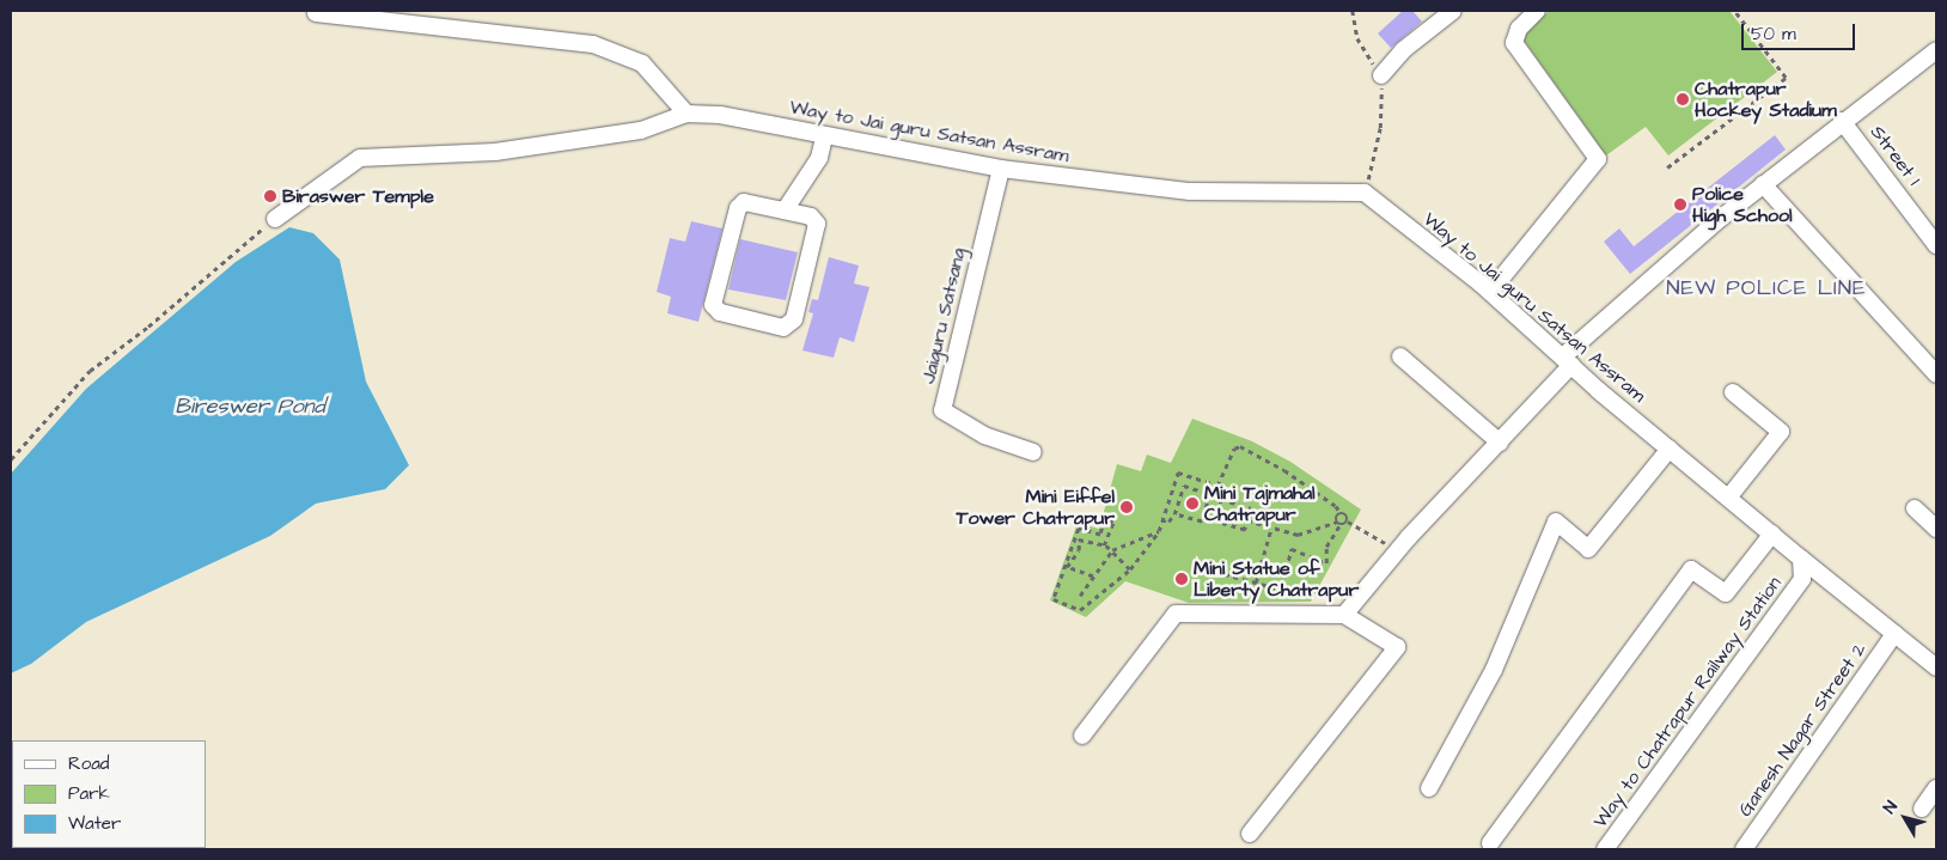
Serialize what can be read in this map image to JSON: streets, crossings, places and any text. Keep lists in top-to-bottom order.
{
  "streets": {
    "street": [
      "Way to Jai guru Satsan Assram",
      "Street 1",
      "Jaiguru Satsang",
      "Way to Chatrapur Railway Station",
      "Ganesh Nagar Street 2"
    ]
  },
  "crossings": [
    ["Way to Jai guru Satsan Assram", "Jaiguru Satsang"],
    ["Way to Jai guru Satsan Assram", "Way to Chatrapur Railway Station"],
    ["Way to Jai guru Satsan Assram", "Ganesh Nagar Street 2"]
  ],
  "districts": ["NEW POLICE LINE"],
  "water": ["Bireswer Pond"],
  "places": [
    "Chatrapur Hockey Stadium",
    "Biraswer Temple",
    "Police High School",
    "Mini Tajmahal Chatrapur",
    "Mini Eiffel Tower Chatrapur",
    "Mini Statue of Liberty Chatrapur"
  ],
  "legend": ["Road", "Park", "Water"],
  "scale_bar": "50 m",
  "north": "top left"
}
